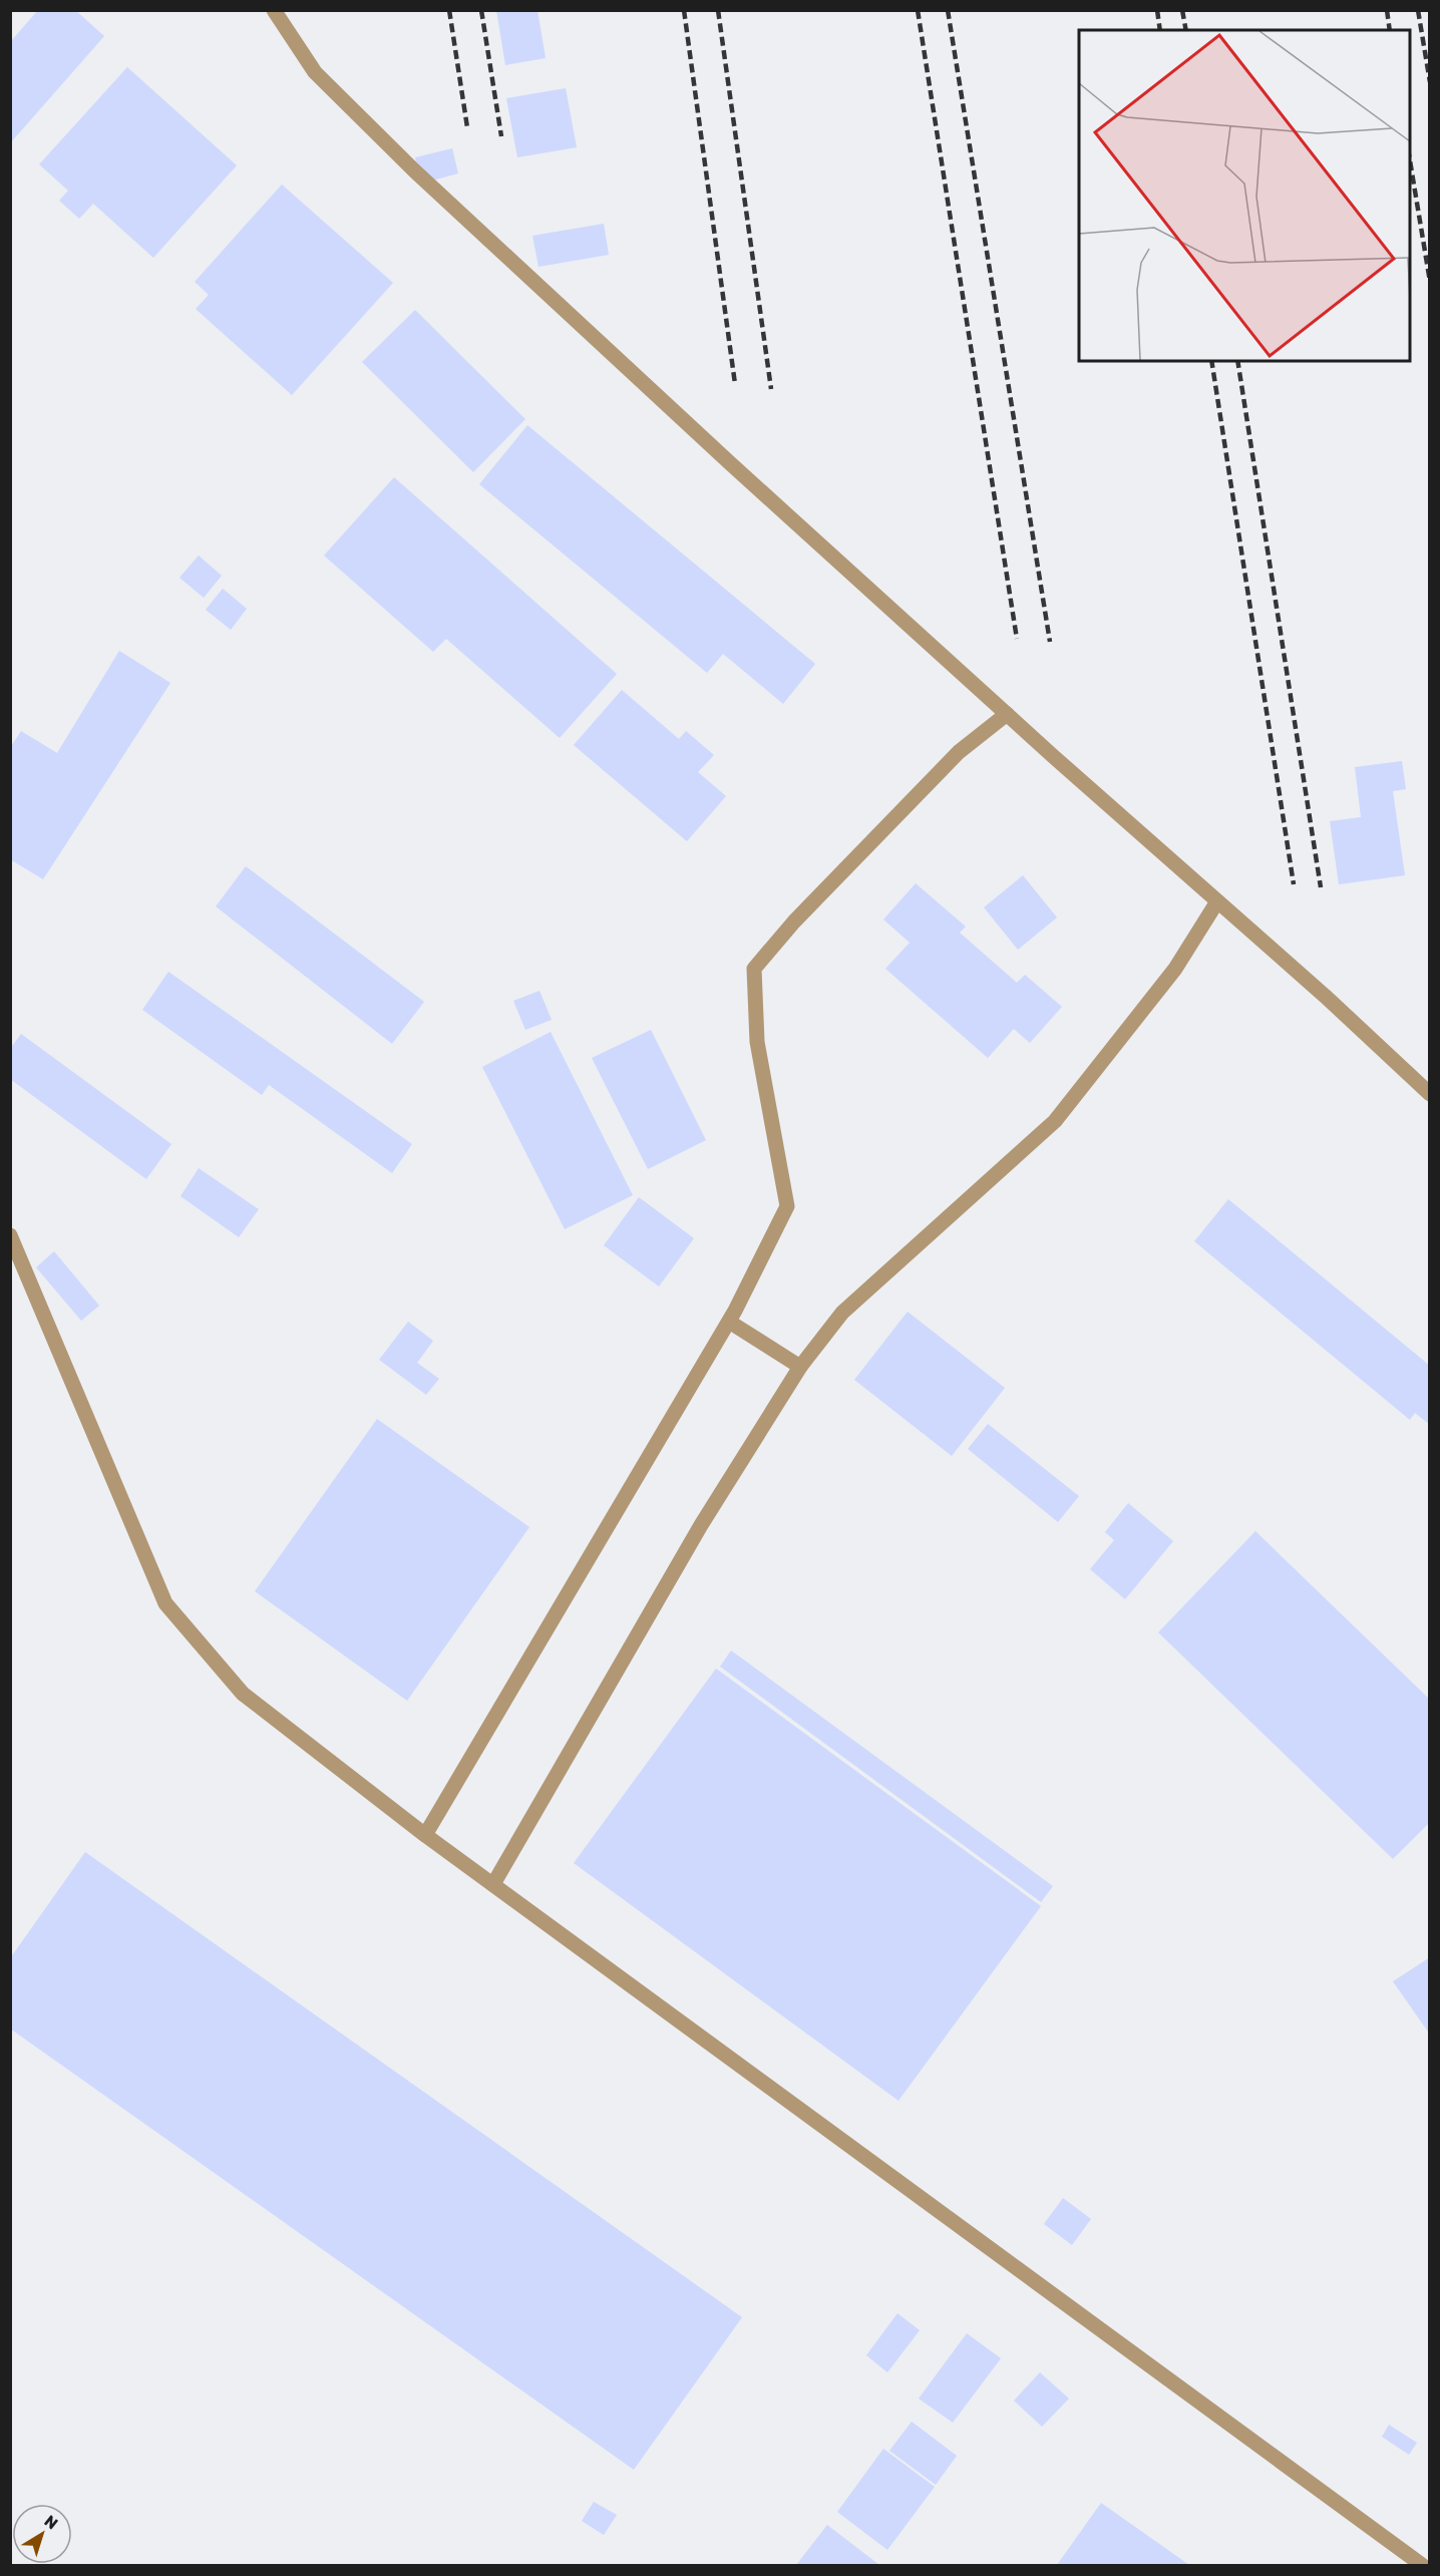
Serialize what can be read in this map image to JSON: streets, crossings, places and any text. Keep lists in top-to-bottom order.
{
  "north": "top right"
}
